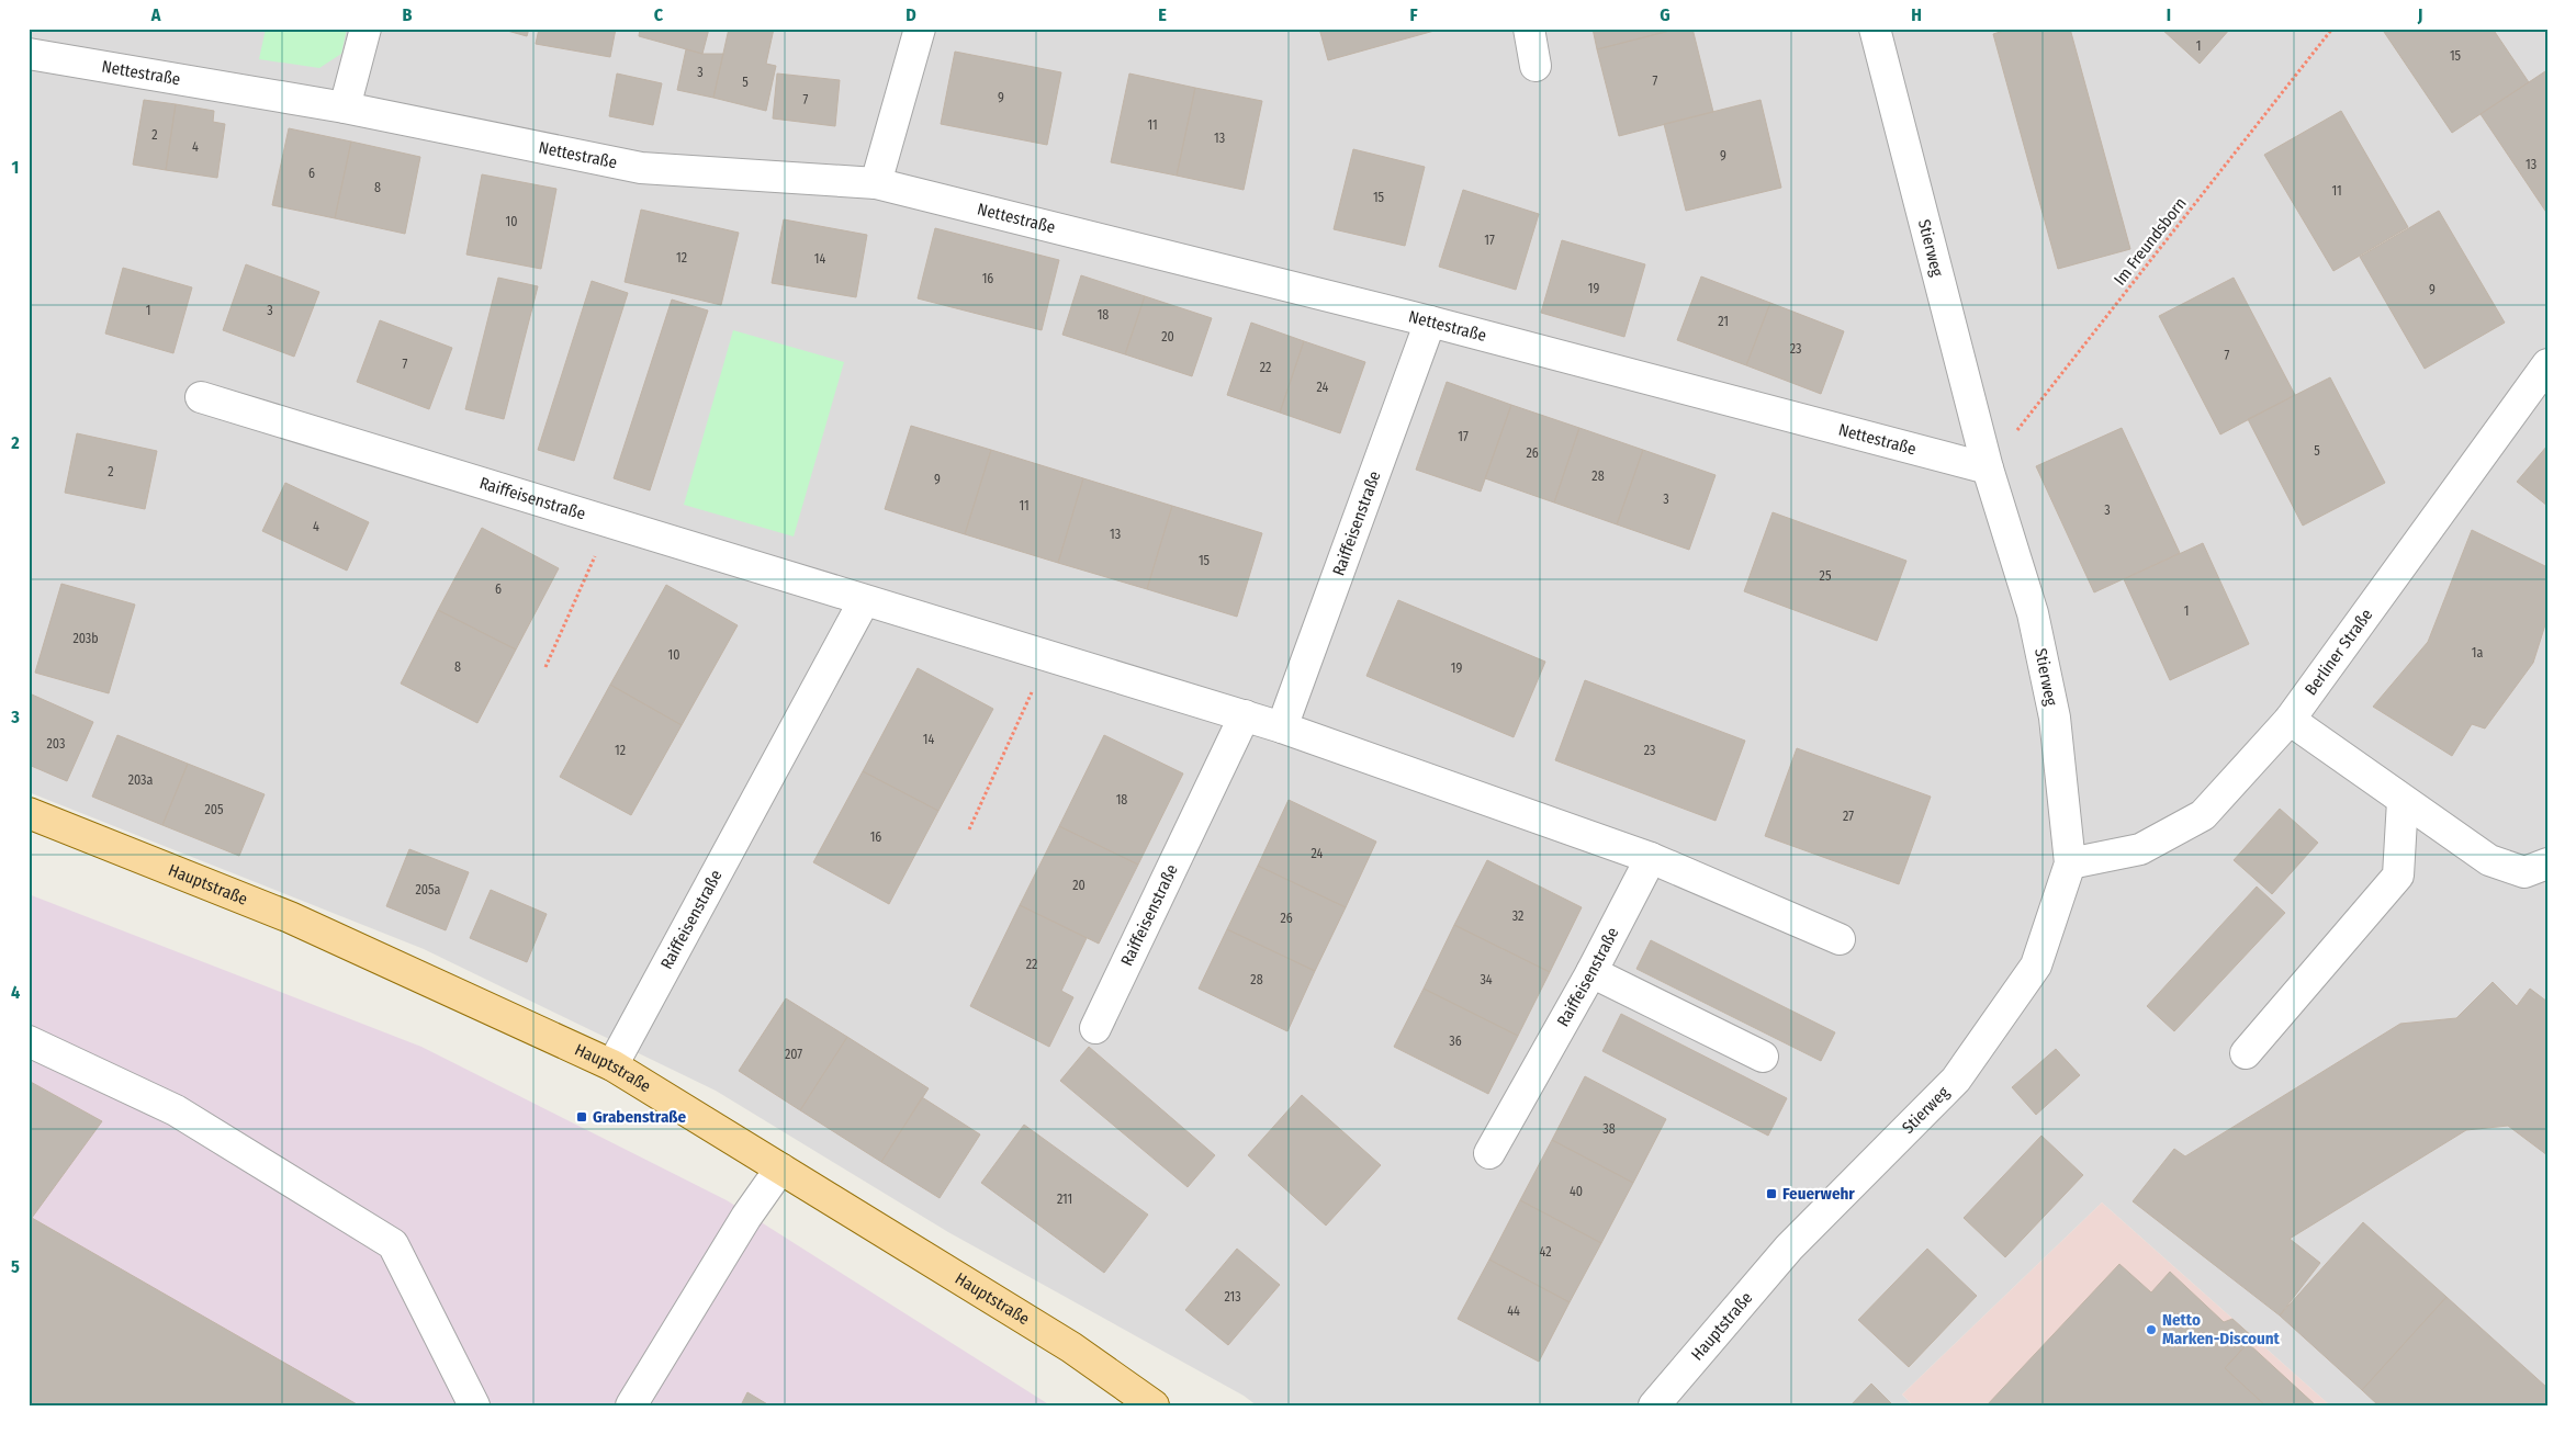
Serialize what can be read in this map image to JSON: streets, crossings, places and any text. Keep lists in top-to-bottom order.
{
  "streets": {
    "main road": ["Hauptstraße"],
    "street": [
      "Nettestraße",
      "Stierweg",
      "Raiffeisenstraße",
      "Berliner Straße"
    ],
    "path": ["Im Freundsborn"]
  },
  "crossings": [
    ["Nettestraße", "Im Freundsborn"],
    ["Nettestraße", "Stierweg"],
    ["Nettestraße", "Raiffeisenstraße"],
    ["Im Freundsborn", "Stierweg"],
    ["Stierweg", "Berliner Straße"],
    ["Stierweg", "Hauptstraße"],
    ["Raiffeisenstraße", "Hauptstraße"]
  ],
  "places": {
    "transit": ["Grabenstraße", "Feuerwehr"],
    "other": ["Netto Marken-Discount"]
  },
  "house_numbers": [
    "1",
    "15",
    "3",
    "7",
    "5",
    "9",
    "7",
    "11",
    "2",
    "13",
    "4",
    "9",
    "13",
    "6",
    "8",
    "11",
    "15",
    "10",
    "17",
    "12",
    "14",
    "16",
    "19",
    "9",
    "1",
    "3",
    "18",
    "21",
    "20",
    "23",
    "7",
    "7",
    "22",
    "24",
    "17",
    "5",
    "26",
    "2",
    "28",
    "9",
    "3",
    "11",
    "3",
    "4",
    "13",
    "15",
    "25",
    "6",
    "1",
    "203b",
    "1a",
    "10",
    "8",
    "19",
    "14",
    "203",
    "12",
    "23",
    "203a",
    "18",
    "205",
    "27",
    "16",
    "24",
    "20",
    "205a",
    "32",
    "26",
    "22",
    "28",
    "34",
    "36",
    "207",
    "38",
    "40",
    "211",
    "42",
    "213",
    "44"
  ],
  "grid": {
    "columns": [
      "A",
      "B",
      "C",
      "D",
      "E",
      "F",
      "G",
      "H",
      "I",
      "J"
    ],
    "rows": [
      "1",
      "2",
      "3",
      "4",
      "5"
    ]
  }
}
